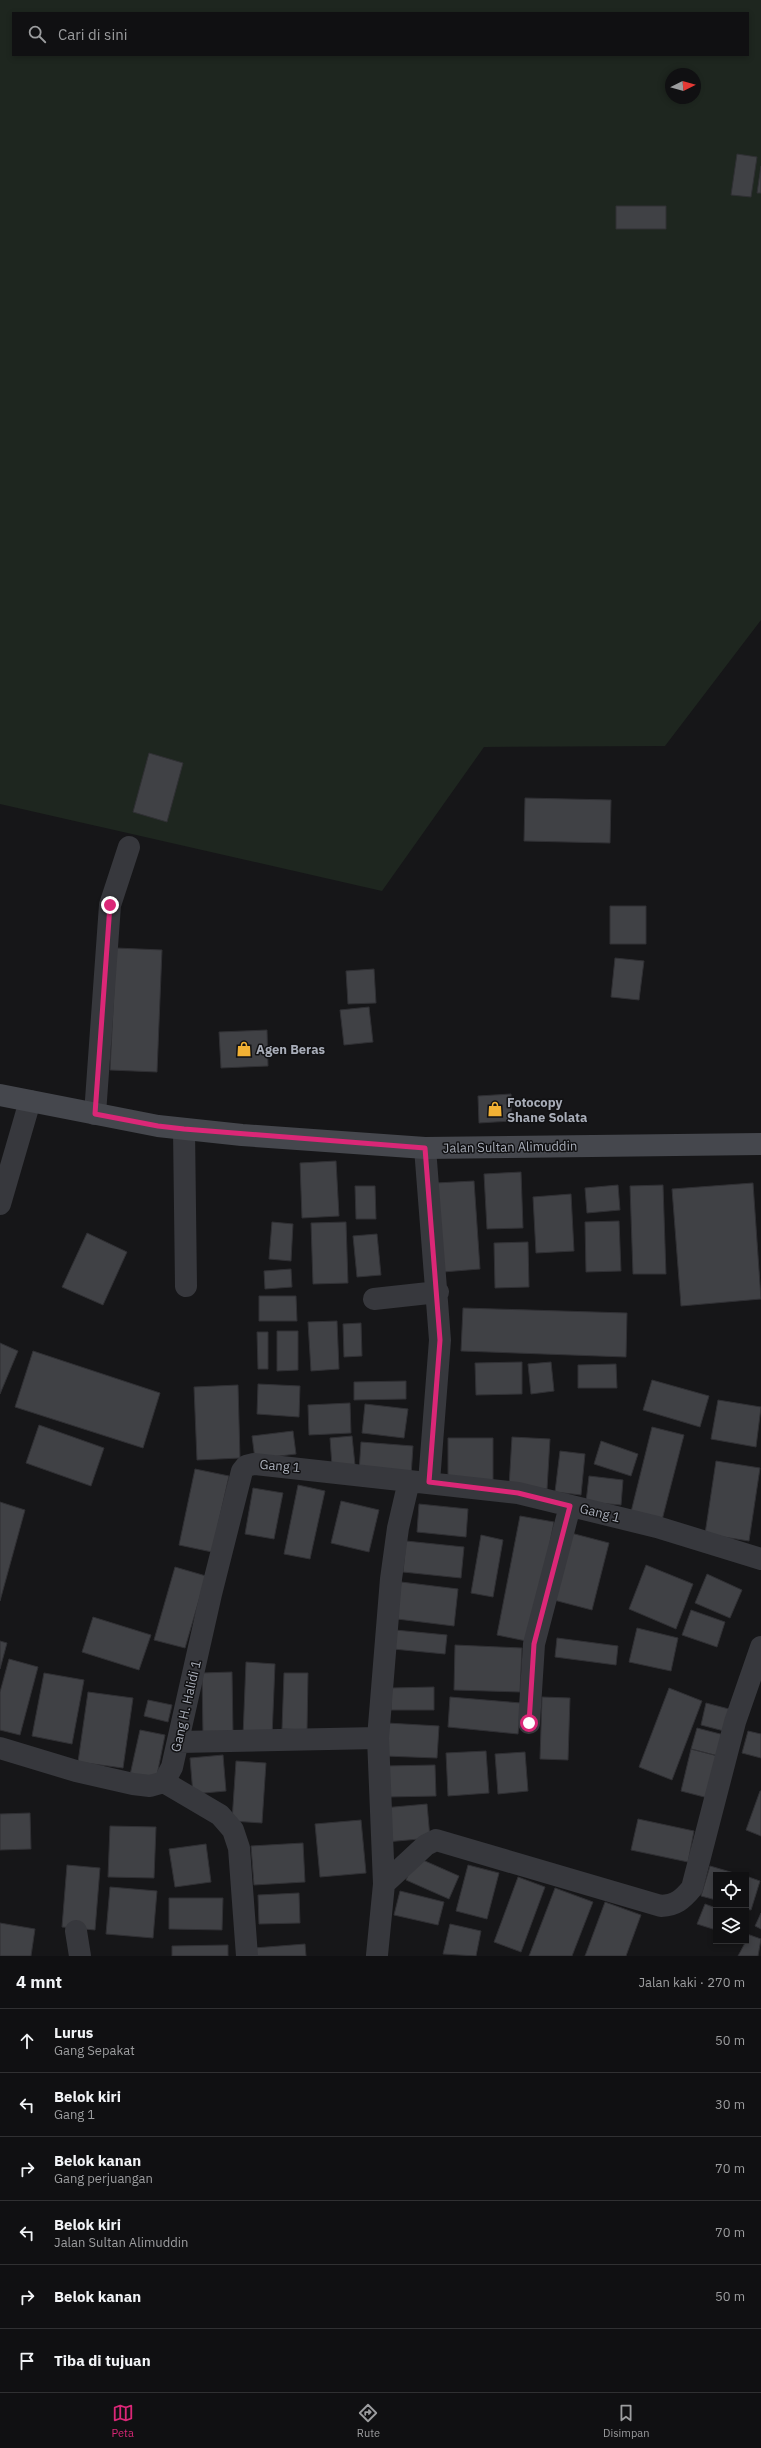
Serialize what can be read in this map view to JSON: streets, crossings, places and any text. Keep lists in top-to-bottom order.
{
  "streets": {
    "main road": ["Jalan Sultan Alimuddin"],
    "street": ["Gang 1", "Gang H. Halidi 1"]
  },
  "crossings": [
    ["Gang 1", "Gang H. Halidi 1"]
  ],
  "places": {
    "shop": ["Agen Beras", "Fotocopy Shane Solata"]
  },
  "north": "right",
  "page": {
    "search": "Cari di sini",
    "heading": ["4 mnt", "Jalan kaki · 270 m"],
    "list": [
      ["Lurus", "Gang Sepakat", "50 m"],
      ["Belok kiri", "Gang 1", "30 m"],
      ["Belok kanan", "Gang perjuangan", "70 m"],
      ["Belok kiri", "Jalan Sultan Alimuddin", "70 m"],
      ["Belok kanan", "50 m"],
      "Tiba di tujuan"
    ],
    "nav": ["Peta", "Rute", "Disimpan"]
  }
}
